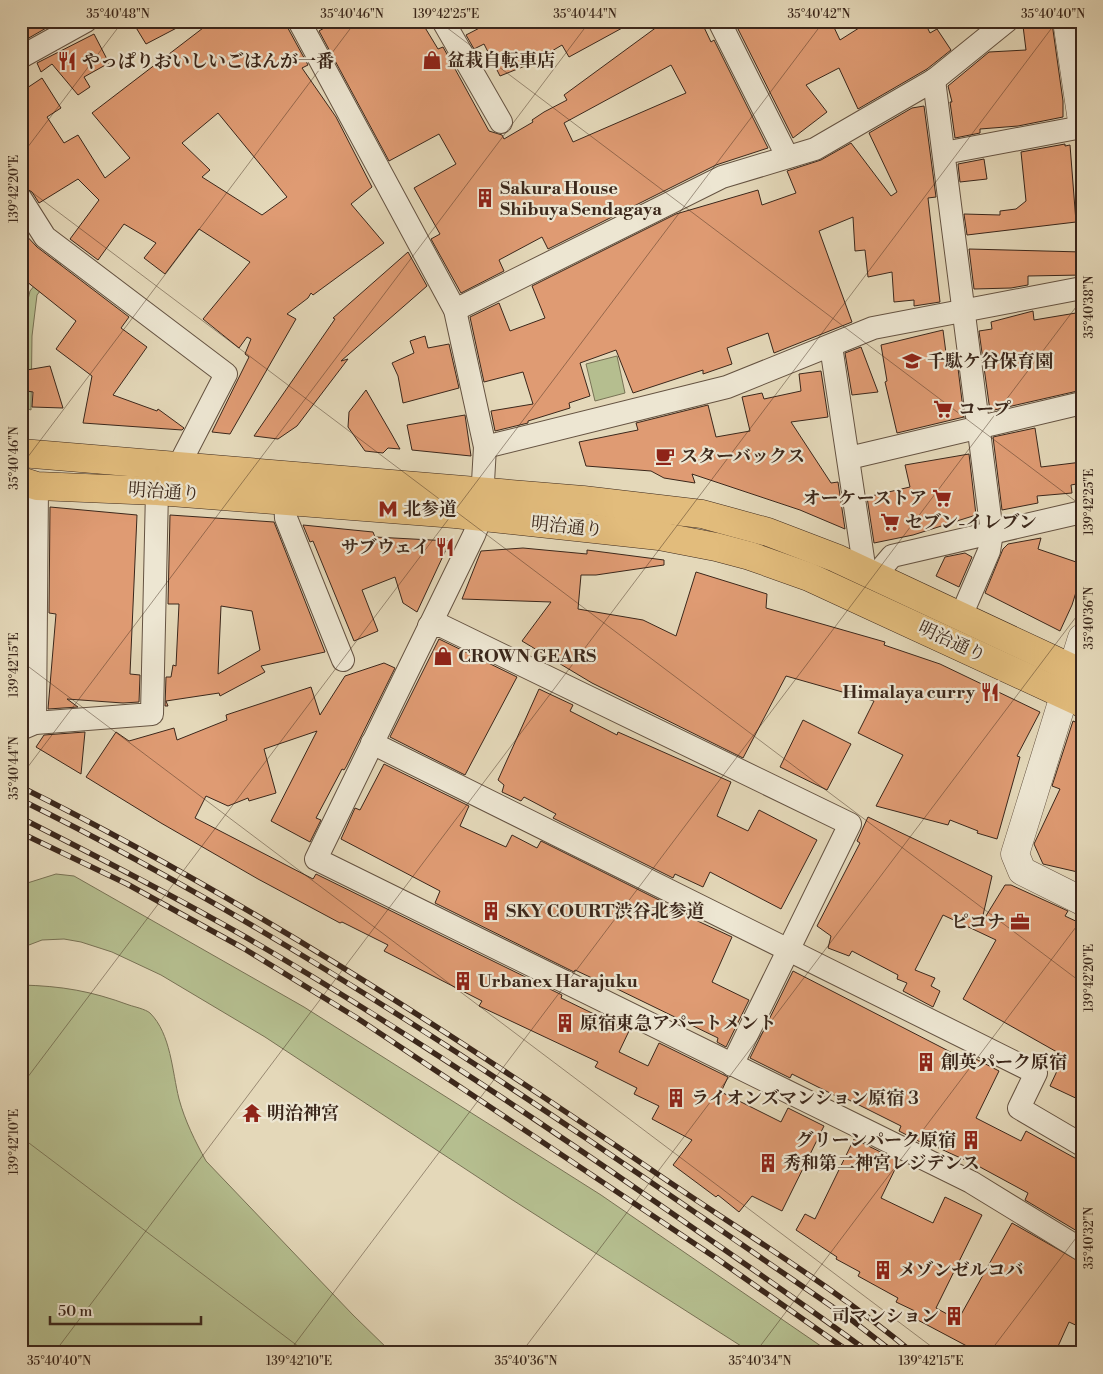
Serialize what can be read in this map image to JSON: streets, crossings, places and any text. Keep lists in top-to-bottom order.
{
  "streets": {
    "main road": ["明治通り"]
  },
  "places": {
    "shop": ["盆栽自転車店", "CROWN GEARS"],
    "restaurant": ["やっぱりおいしいごはんが一番", "サブウェイ", "Himalaya curry"],
    "building": [
      "Sakura House Shibuya Sendagaya",
      "SKY COURT渋谷北参道",
      "Urbanex Harajuku",
      "原宿東急アパートメント",
      "創英パーク原宿",
      "ライオンズマンション原宿３",
      "グリーンパーク原宿",
      "秀和第二神宮レジデンス",
      "メゾンゼルコバ",
      "司マンション"
    ],
    "school or university": ["千駄ケ谷保育園"],
    "supermarket": ["コープ", "オーケーストア", "セブン-イレブン"],
    "cafe": ["スターバックス"],
    "metro station": ["北参道"],
    "office": ["ピコナ"],
    "temple": ["明治神宮"]
  },
  "scale_bar": "50 m",
  "coordinates": [
    "35°40'48\"N",
    "35°40'46\"N",
    "139°42'25\"E",
    "35°40'44\"N",
    "35°40'42\"N",
    "35°40'40\"N",
    "139°42'20\"E",
    "35°40'38\"N",
    "35°40'36\"N",
    "139°42'15\"E",
    "139°42'10\"E",
    "35°40'32\"N",
    "35°40'34\"N"
  ]
}
